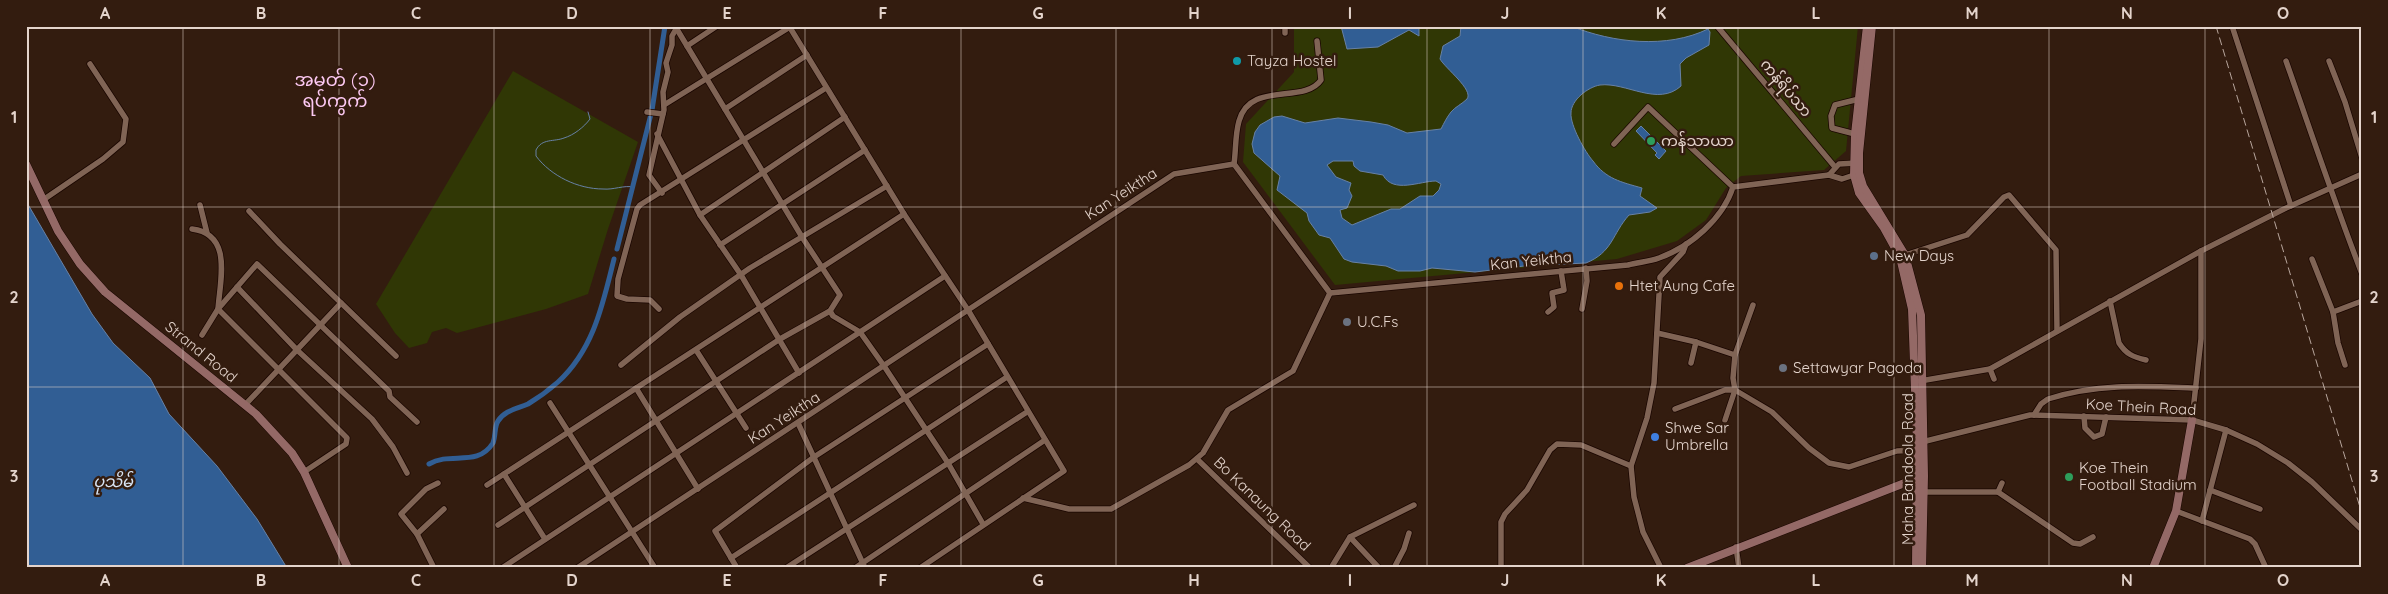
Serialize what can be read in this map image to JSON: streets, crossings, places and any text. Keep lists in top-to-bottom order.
{
  "streets": {
    "main road": ["Strand Road", "Maha Bandoola Road"],
    "street": [
      "ကန်ရိပ်သာ",
      "Kan Yeiktha",
      "Koe Thein Road",
      "Bo Kanaung Road"
    ]
  },
  "crossings": [
    ["Koe Thein Road", "Maha Bandoola Road"]
  ],
  "districts": ["အမှတ် (၁) ရပ်ကွက်"],
  "water": ["ပုသိမ်"],
  "places": [
    "Tayza Hostel",
    "ကန်သာယာ",
    "New Days",
    "Htet Aung Cafe",
    "U.C.Fs",
    "Settawyar Pagoda",
    "Shwe Sar Umbrella",
    "Koe Thein Football Stadium"
  ],
  "grid": {
    "columns": [
      "A",
      "B",
      "C",
      "D",
      "E",
      "F",
      "G",
      "H",
      "I",
      "J",
      "K",
      "L",
      "M",
      "N",
      "O"
    ],
    "rows": ["1", "2", "3"]
  }
}
